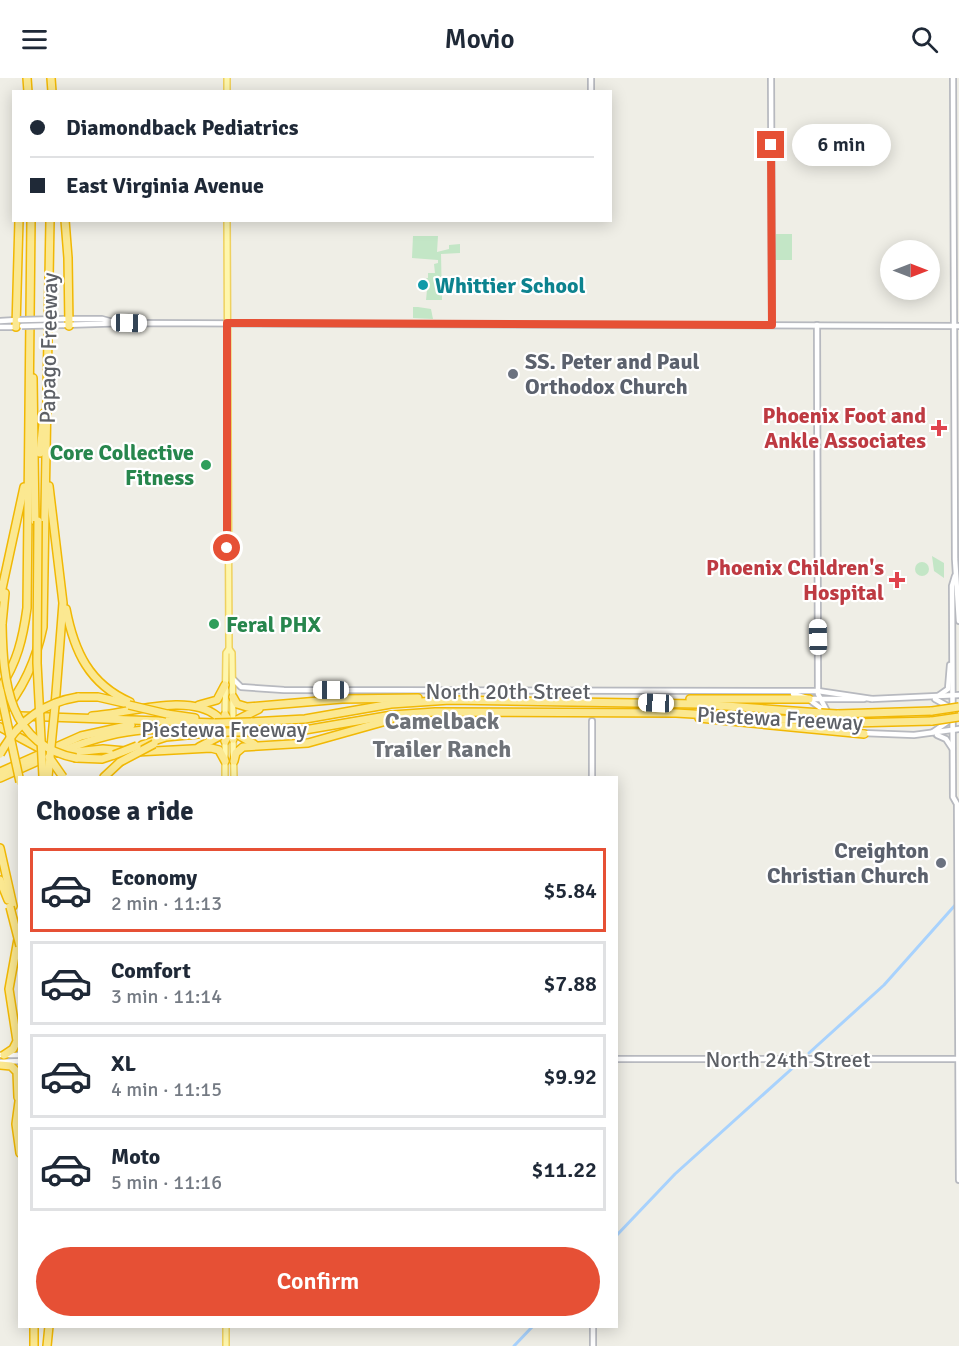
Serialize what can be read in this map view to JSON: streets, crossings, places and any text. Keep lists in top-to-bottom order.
{
  "streets": {
    "highway": ["Papago Freeway", "Piestewa Freeway"],
    "main road": ["North 20th Street", "North 24th Street"]
  },
  "crossings": [
    ["Papago Freeway", "Piestewa Freeway"],
    ["North 20th Street", "Piestewa Freeway"]
  ],
  "districts": ["Camelback Trailer Ranch"],
  "places": {
    "other": [
      "Whittier School",
      "SS. Peter and Paul Orthodox Church",
      "Core Collective Fitness",
      "Feral PHX",
      "Creighton Christian Church"
    ],
    "health": ["Phoenix Foot and Ankle Associates", "Phoenix Children's Hospital"]
  },
  "north": "right",
  "page": {
    "header": "Movio",
    "banner": ["Diamondback Pediatrics", "East Virginia Avenue"],
    "bubble": "6 min",
    "heading": "Choose a ride",
    "list": [
      {
        "name": "Economy",
        "note": "2 min · 11:13",
        "value": "$5.84"
      },
      {
        "name": "Comfort",
        "note": "3 min · 11:14",
        "value": "$7.88"
      },
      {
        "name": "XL",
        "note": "4 min · 11:15",
        "value": "$9.92"
      },
      {
        "name": "Moto",
        "note": "5 min · 11:16",
        "value": "$11.22"
      }
    ],
    "buttons": "Confirm"
  }
}
